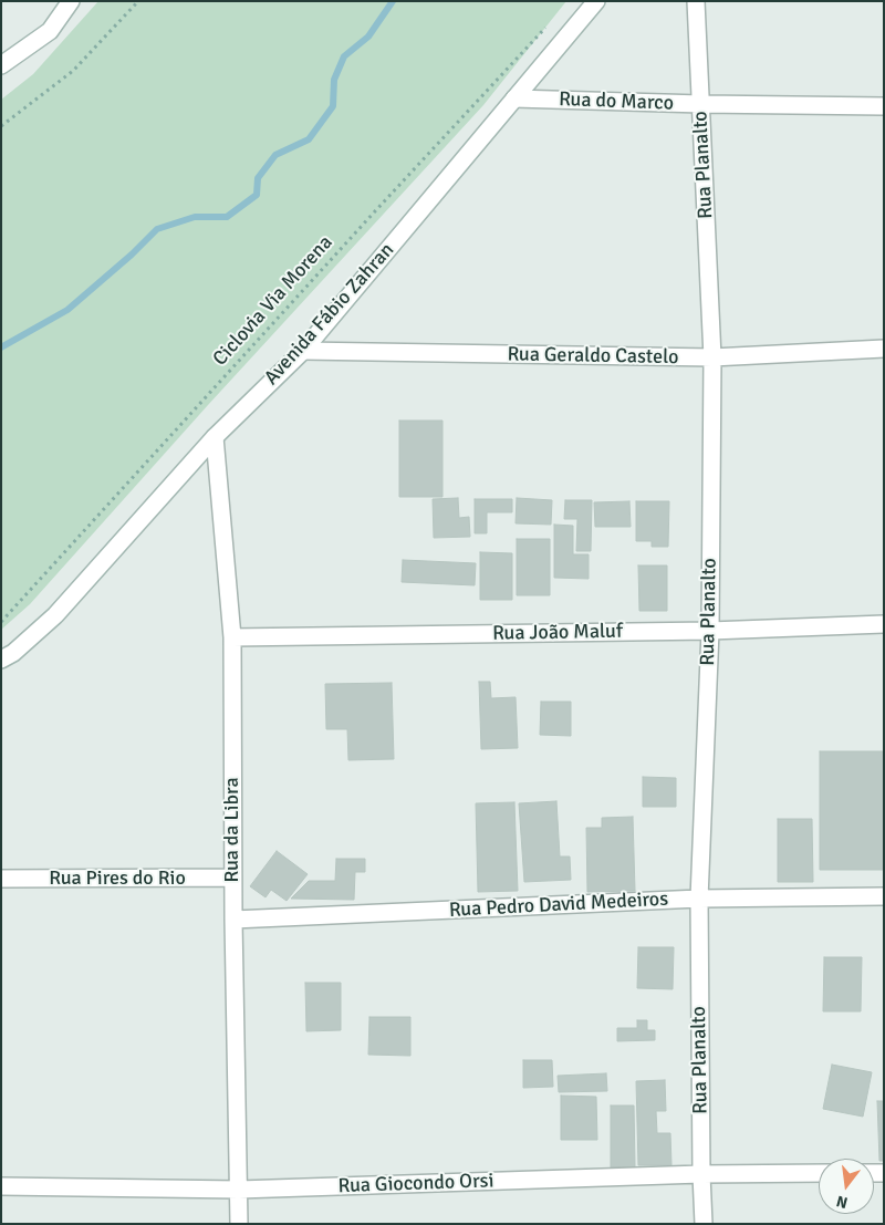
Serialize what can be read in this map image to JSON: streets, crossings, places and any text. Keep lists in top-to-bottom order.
{
  "streets": {
    "street": [
      "Rua do Marco",
      "Rua Planalto",
      "Avenida Fábio Zahran",
      "Rua Geraldo Castelo",
      "Rua João Maluf",
      "Rua da Libra",
      "Rua Pires do Rio",
      "Rua Pedro David Medeiros",
      "Rua Giocondo Orsi"
    ],
    "path": ["Ciclovia Via Morena"]
  },
  "crossings": [
    ["Rua do Marco", "Rua Planalto"],
    ["Rua do Marco", "Avenida Fábio Zahran"],
    ["Rua Planalto", "Rua Geraldo Castelo"],
    ["Rua Planalto", "Rua João Maluf"],
    ["Rua Planalto", "Rua Pedro David Medeiros"],
    ["Rua Planalto", "Rua Giocondo Orsi"],
    ["Avenida Fábio Zahran", "Rua Geraldo Castelo"],
    ["Avenida Fábio Zahran", "Rua da Libra"],
    ["Rua João Maluf", "Rua da Libra"],
    ["Rua da Libra", "Rua Pires do Rio"],
    ["Rua da Libra", "Rua Pedro David Medeiros"],
    ["Rua da Libra", "Rua Giocondo Orsi"]
  ],
  "north": "bottom"
}
